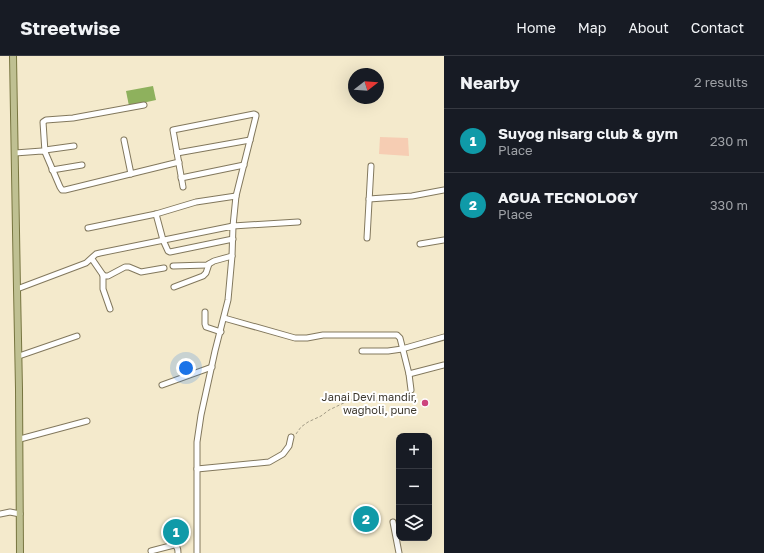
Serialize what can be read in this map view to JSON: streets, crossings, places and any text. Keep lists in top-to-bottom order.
{
  "places": ["Janai Devi mandir, wagholi, pune"],
  "north": "right",
  "page": {
    "header": "Streetwise",
    "nav": [
      "Home",
      "Map",
      "About",
      "Contact"
    ],
    "heading": ["Nearby", "2 results"],
    "list": [
      {
        "mark": "1",
        "name": "Suyog nisarg club & gym",
        "note": "Place",
        "value": "230 m"
      },
      {
        "mark": "2",
        "name": "AGUA TECNOLOGY",
        "note": "Place",
        "value": "330 m"
      }
    ],
    "map_buttons": ["+", "−"],
    "pins": ["2", "1"]
  }
}
